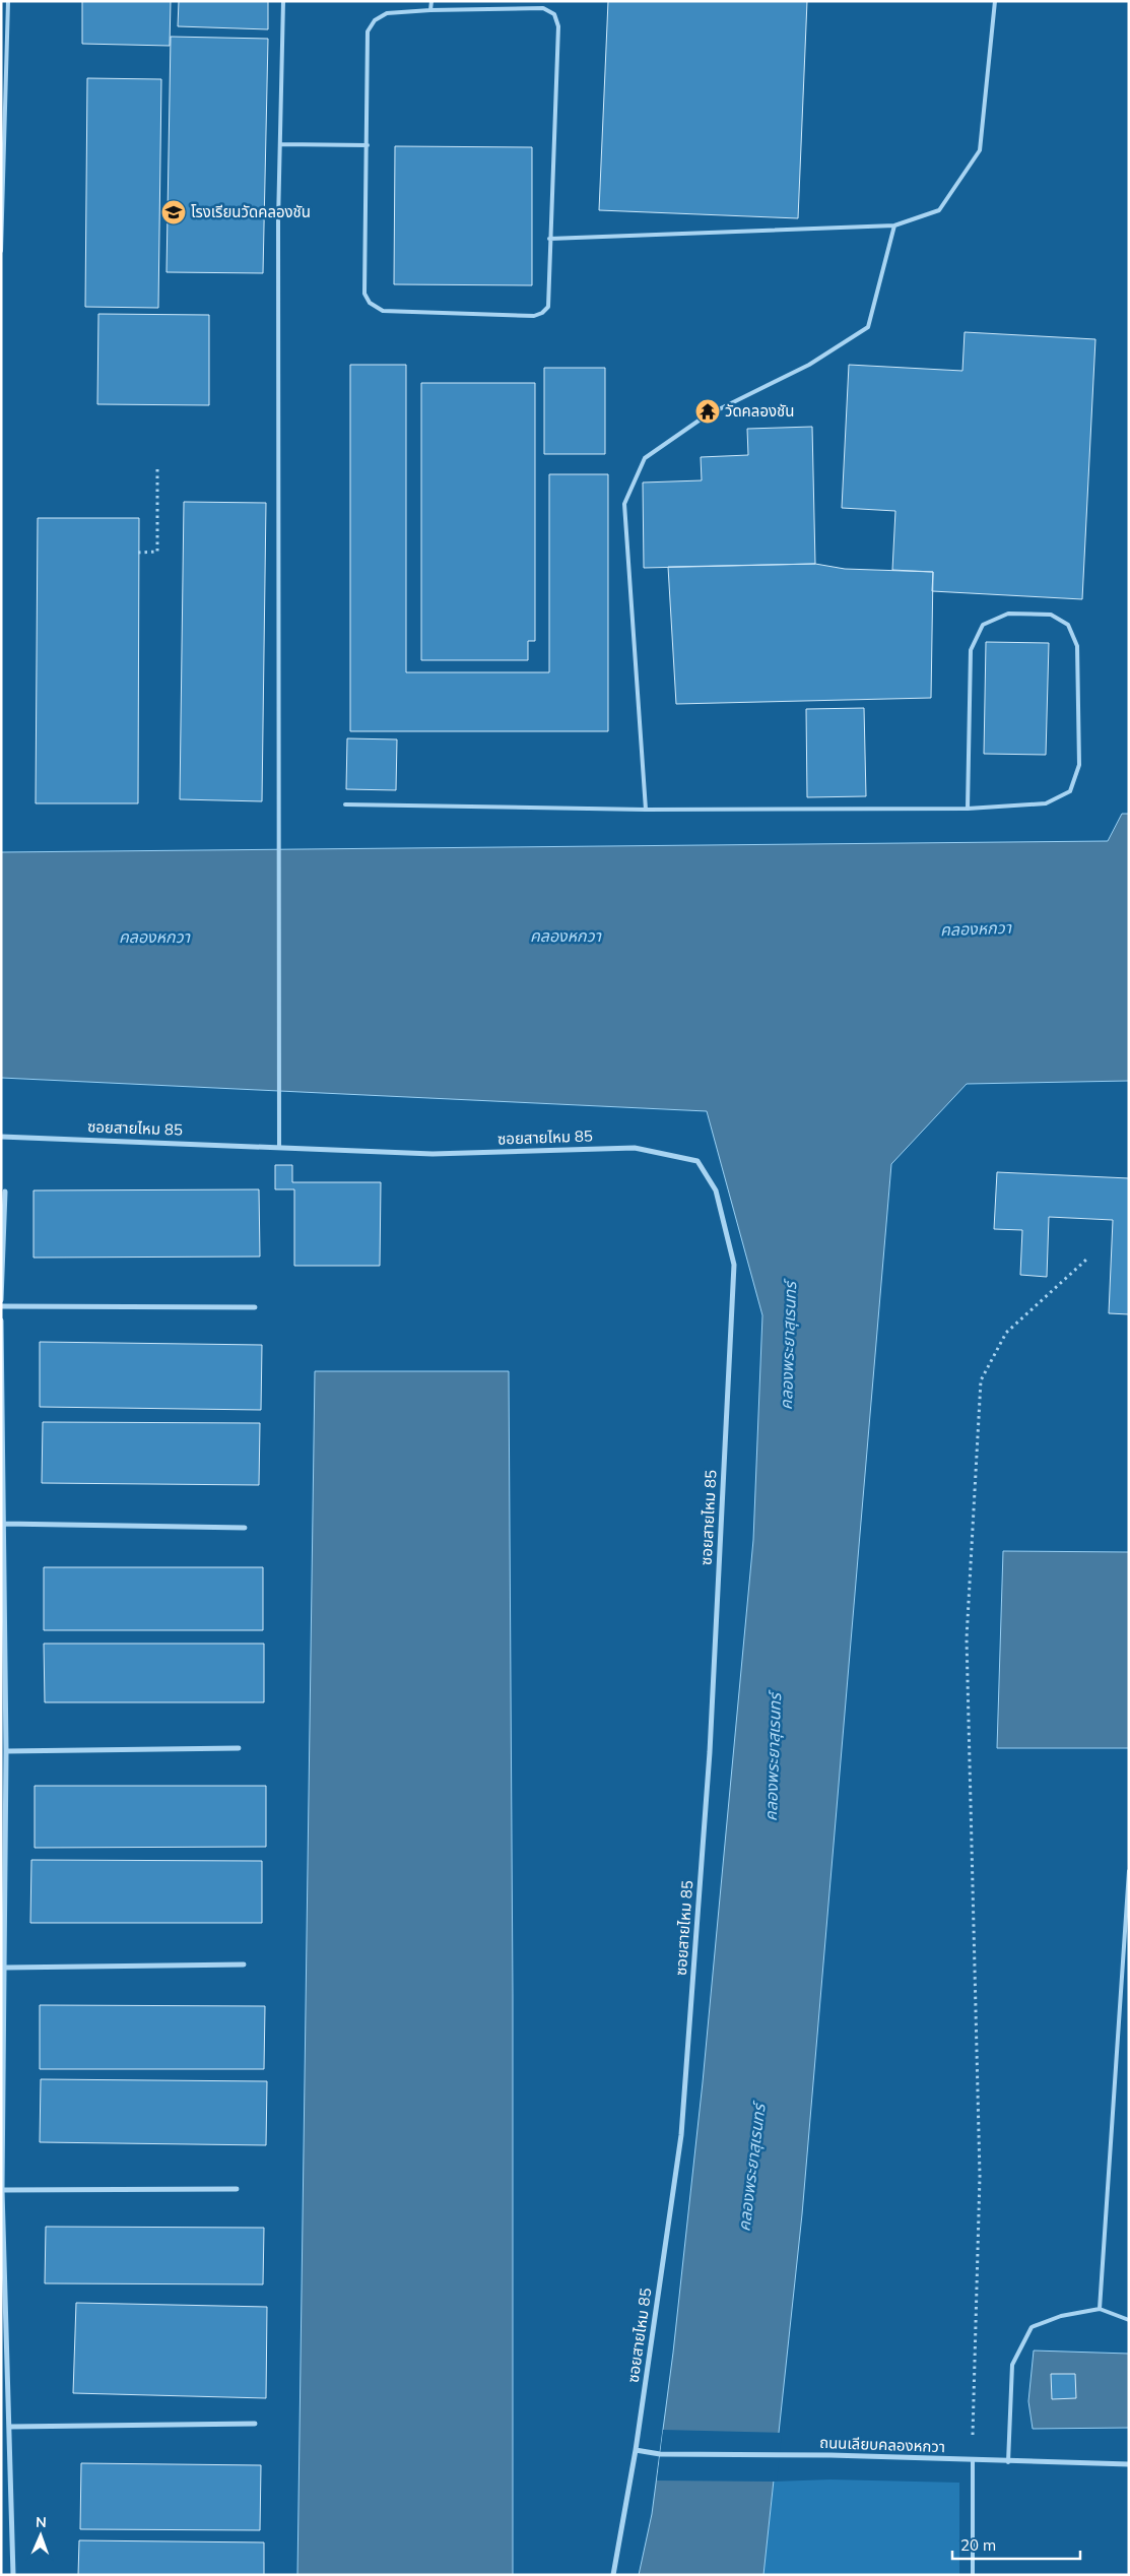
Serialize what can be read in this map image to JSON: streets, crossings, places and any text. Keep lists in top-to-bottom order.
{
  "streets": {
    "street": ["ซอยสายไหม 85", "ถนนเลียบคลองหกวา"]
  },
  "crossings": [
    ["ซอยสายไหม 85", "ถนนเลียบคลองหกวา"]
  ],
  "water": ["คลองหกวา", "คลองพระยาสุเรนทร์"],
  "places": {
    "school or university": ["โรงเรียนวัดคลองชัน"],
    "temple": ["วัดคลองชัน"]
  },
  "scale_bar": "20 m",
  "north": "top"
}
